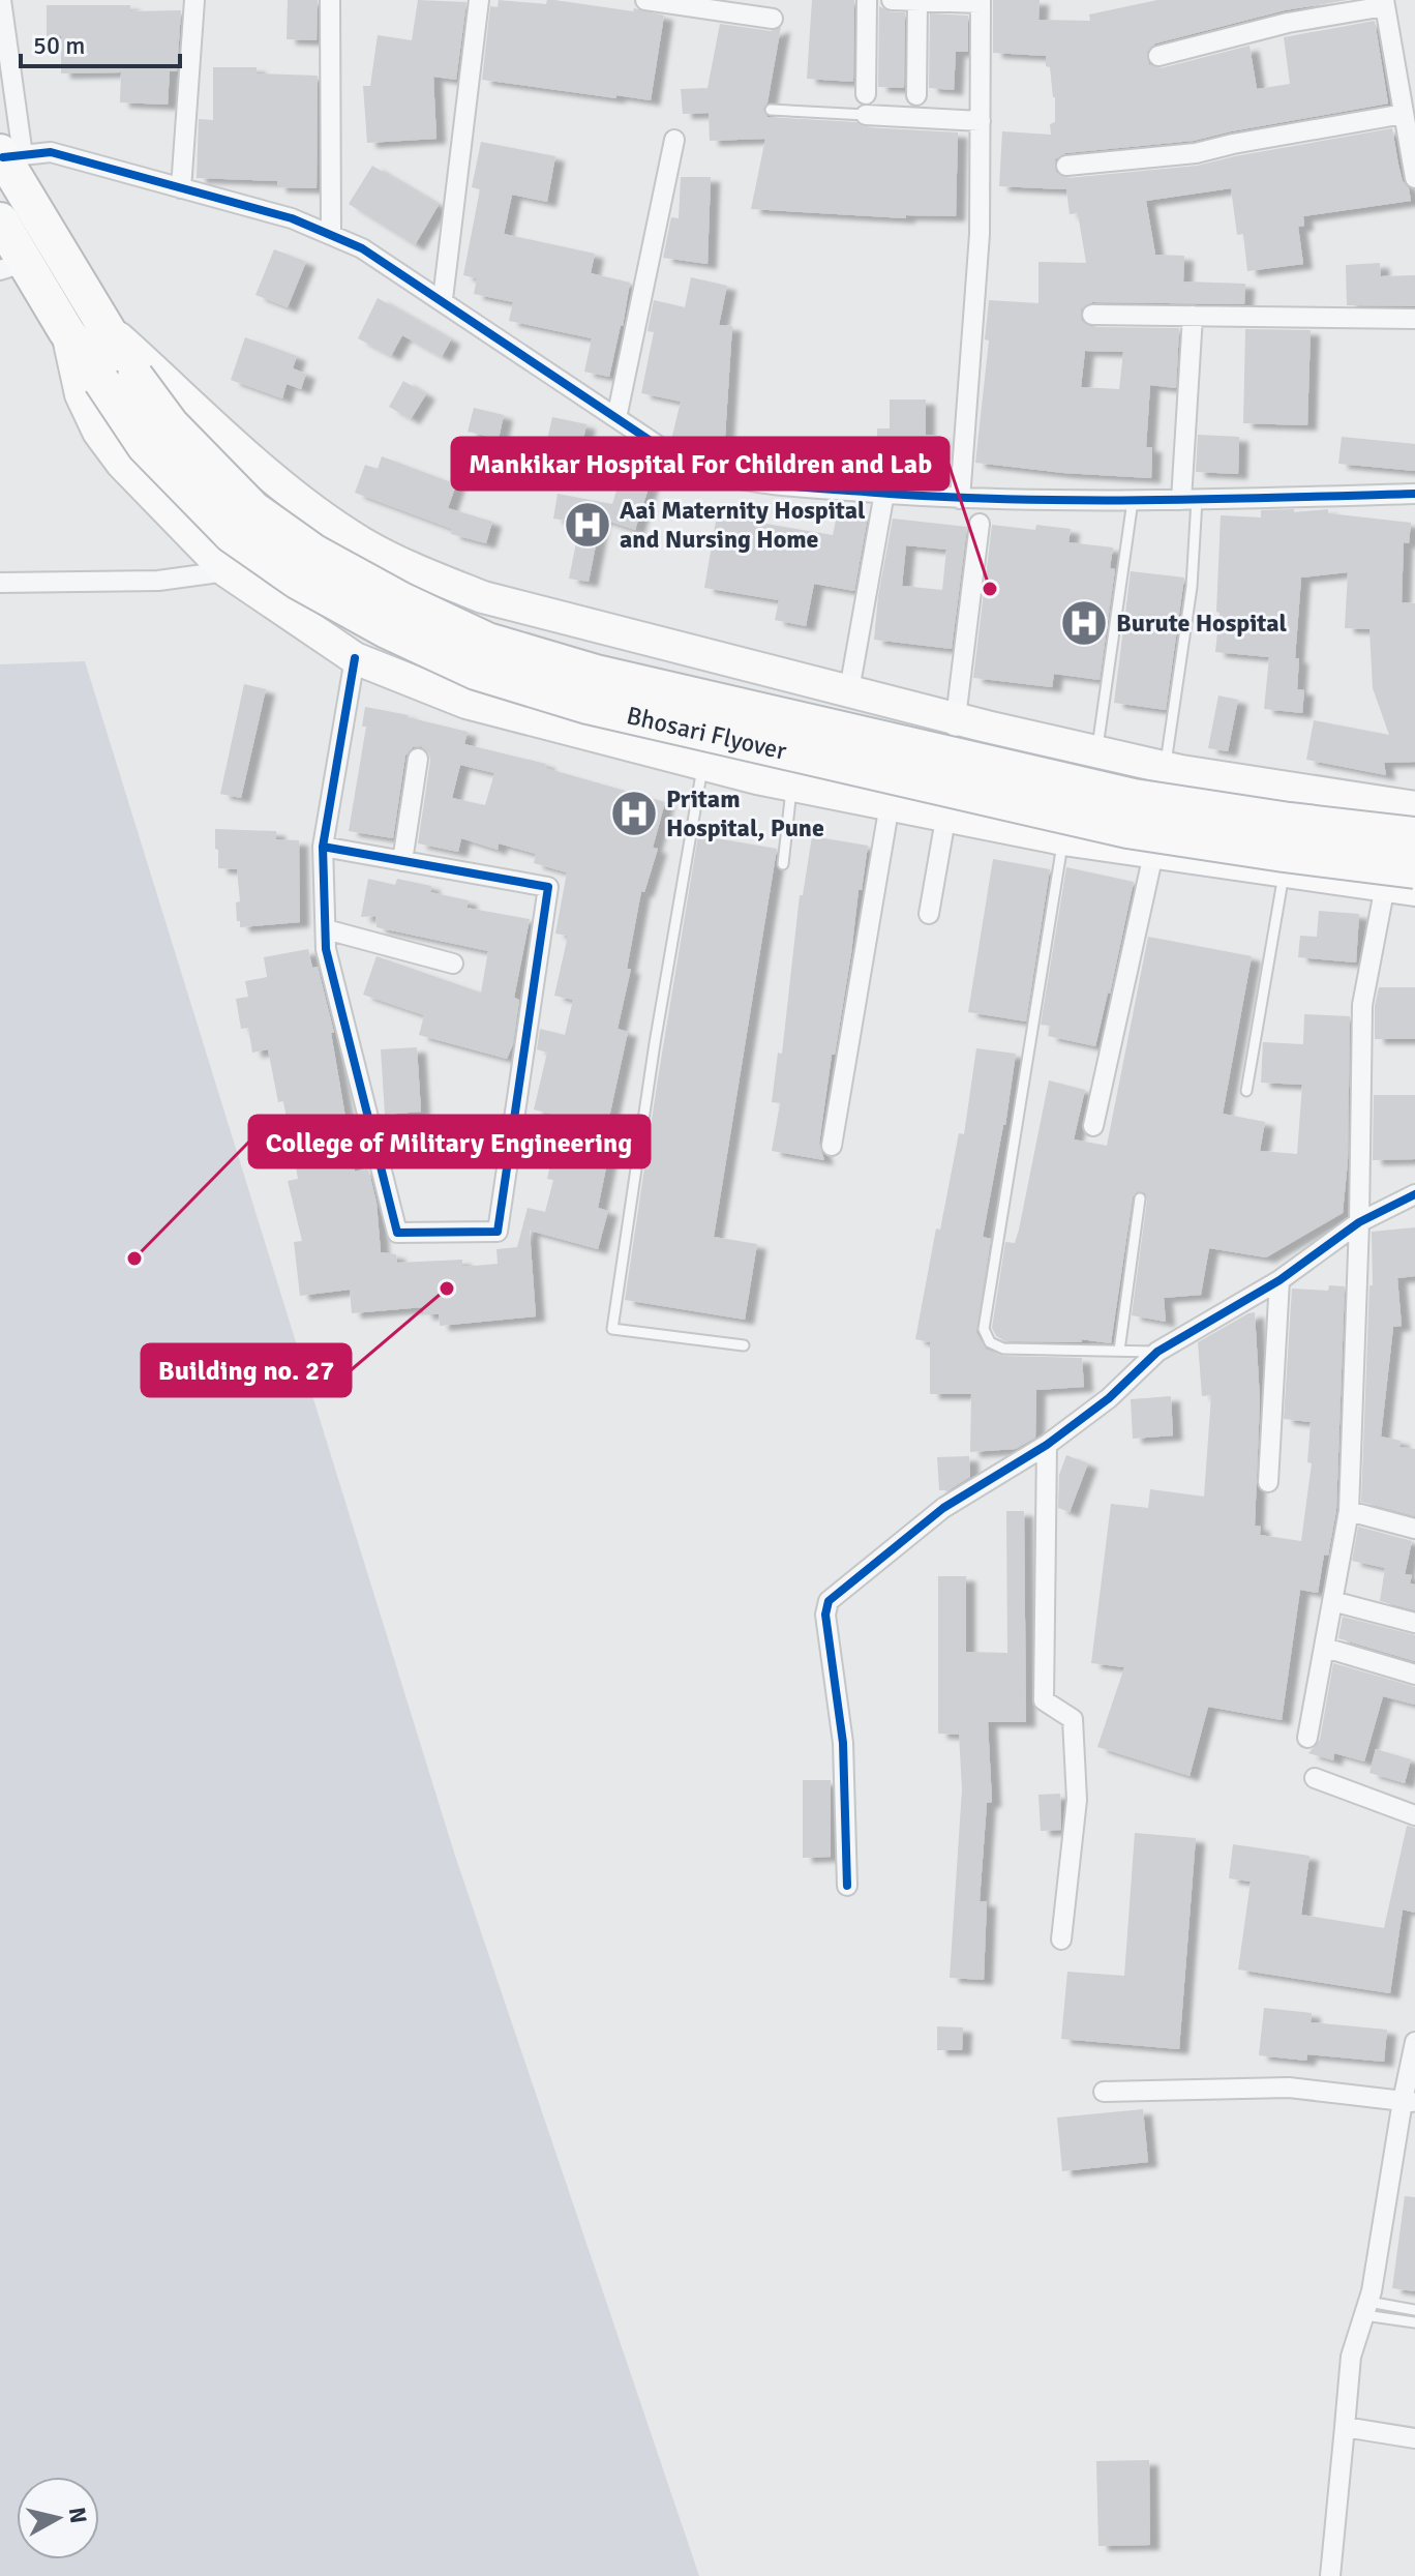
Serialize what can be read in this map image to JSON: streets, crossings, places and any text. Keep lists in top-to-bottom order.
{
  "streets": {
    "highway": ["Bhosari Flyover"]
  },
  "places": {
    "hospital": ["Aai Maternity Hospital and Nursing Home", "Burute Hospital", "Pritam Hospital, Pune"],
    "other": ["Mankikar Hospital For Children and Lab", "College of Military Engineering", "Building no. 27"]
  },
  "scale_bar": "50 m",
  "north": "right"
}
